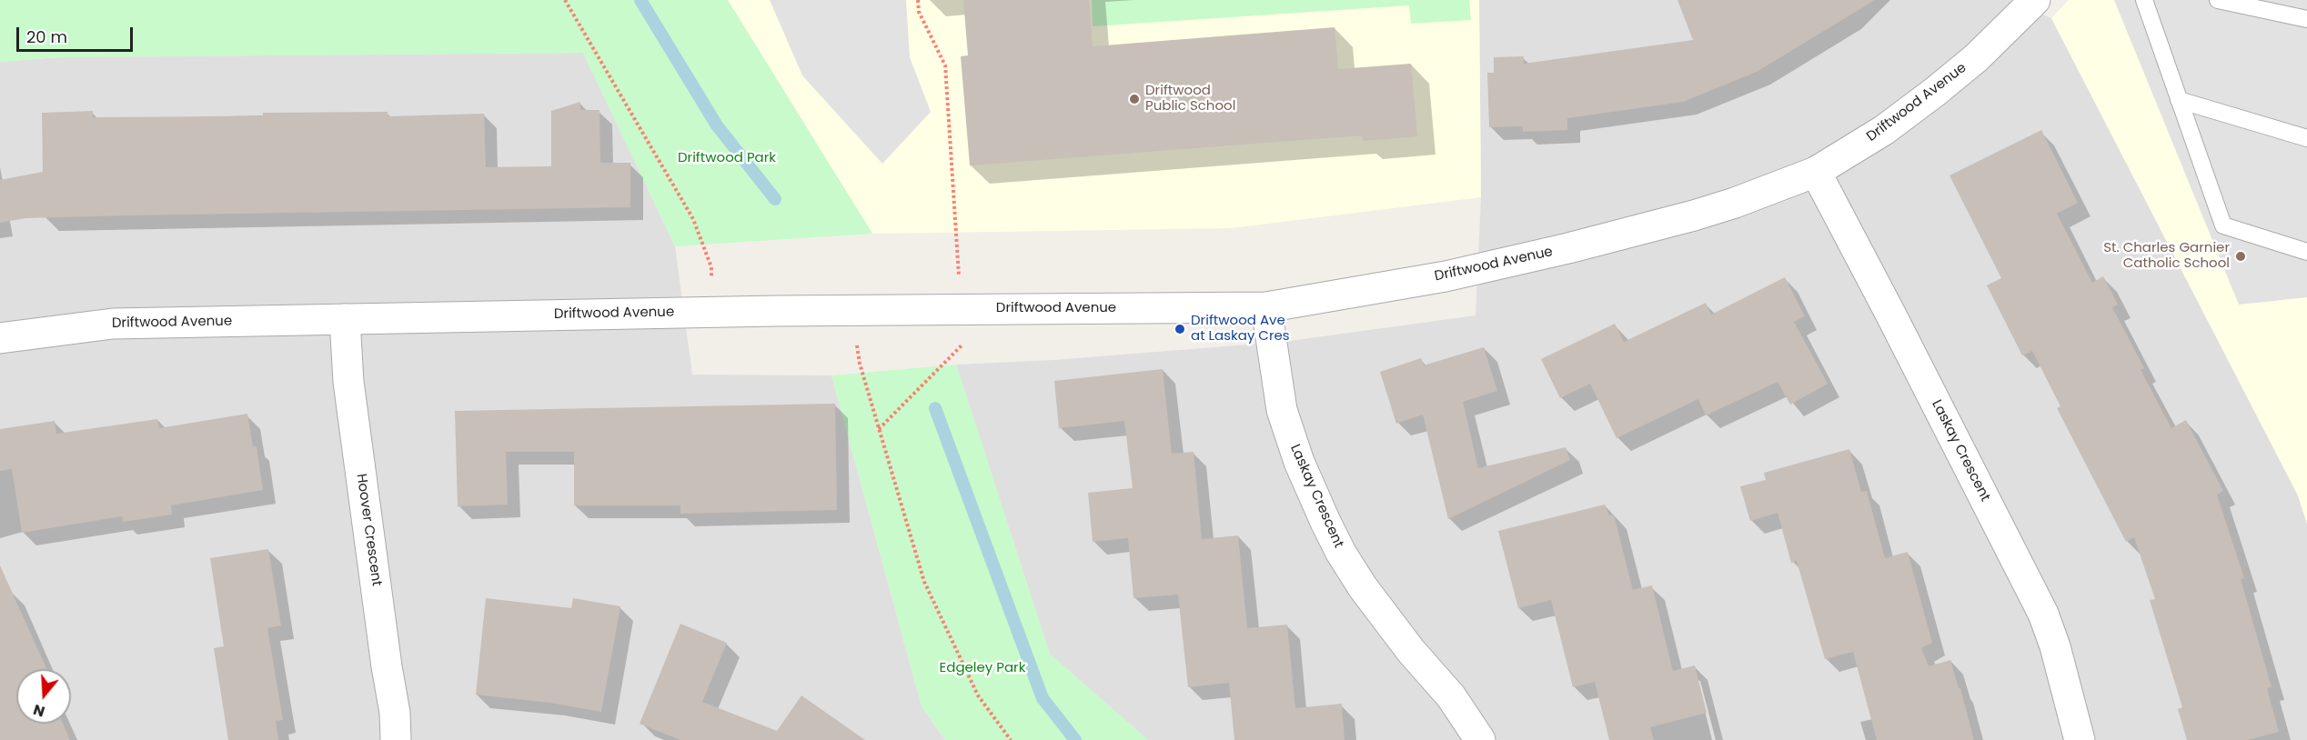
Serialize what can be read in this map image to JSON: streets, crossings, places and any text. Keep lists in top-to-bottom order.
{
  "streets": {
    "street": ["Driftwood Avenue", "Laskay Crescent", "Hoover Crescent"]
  },
  "crossings": [
    ["Driftwood Avenue", "Laskay Crescent"],
    ["Driftwood Avenue", "Hoover Crescent"]
  ],
  "parks": ["Driftwood Park", "Edgeley Park"],
  "places": ["Driftwood Public School", "St. Charles Garnier Catholic School", "Driftwood Ave at Laskay Cres"],
  "scale_bar": "20 m",
  "north": "bottom"
}
